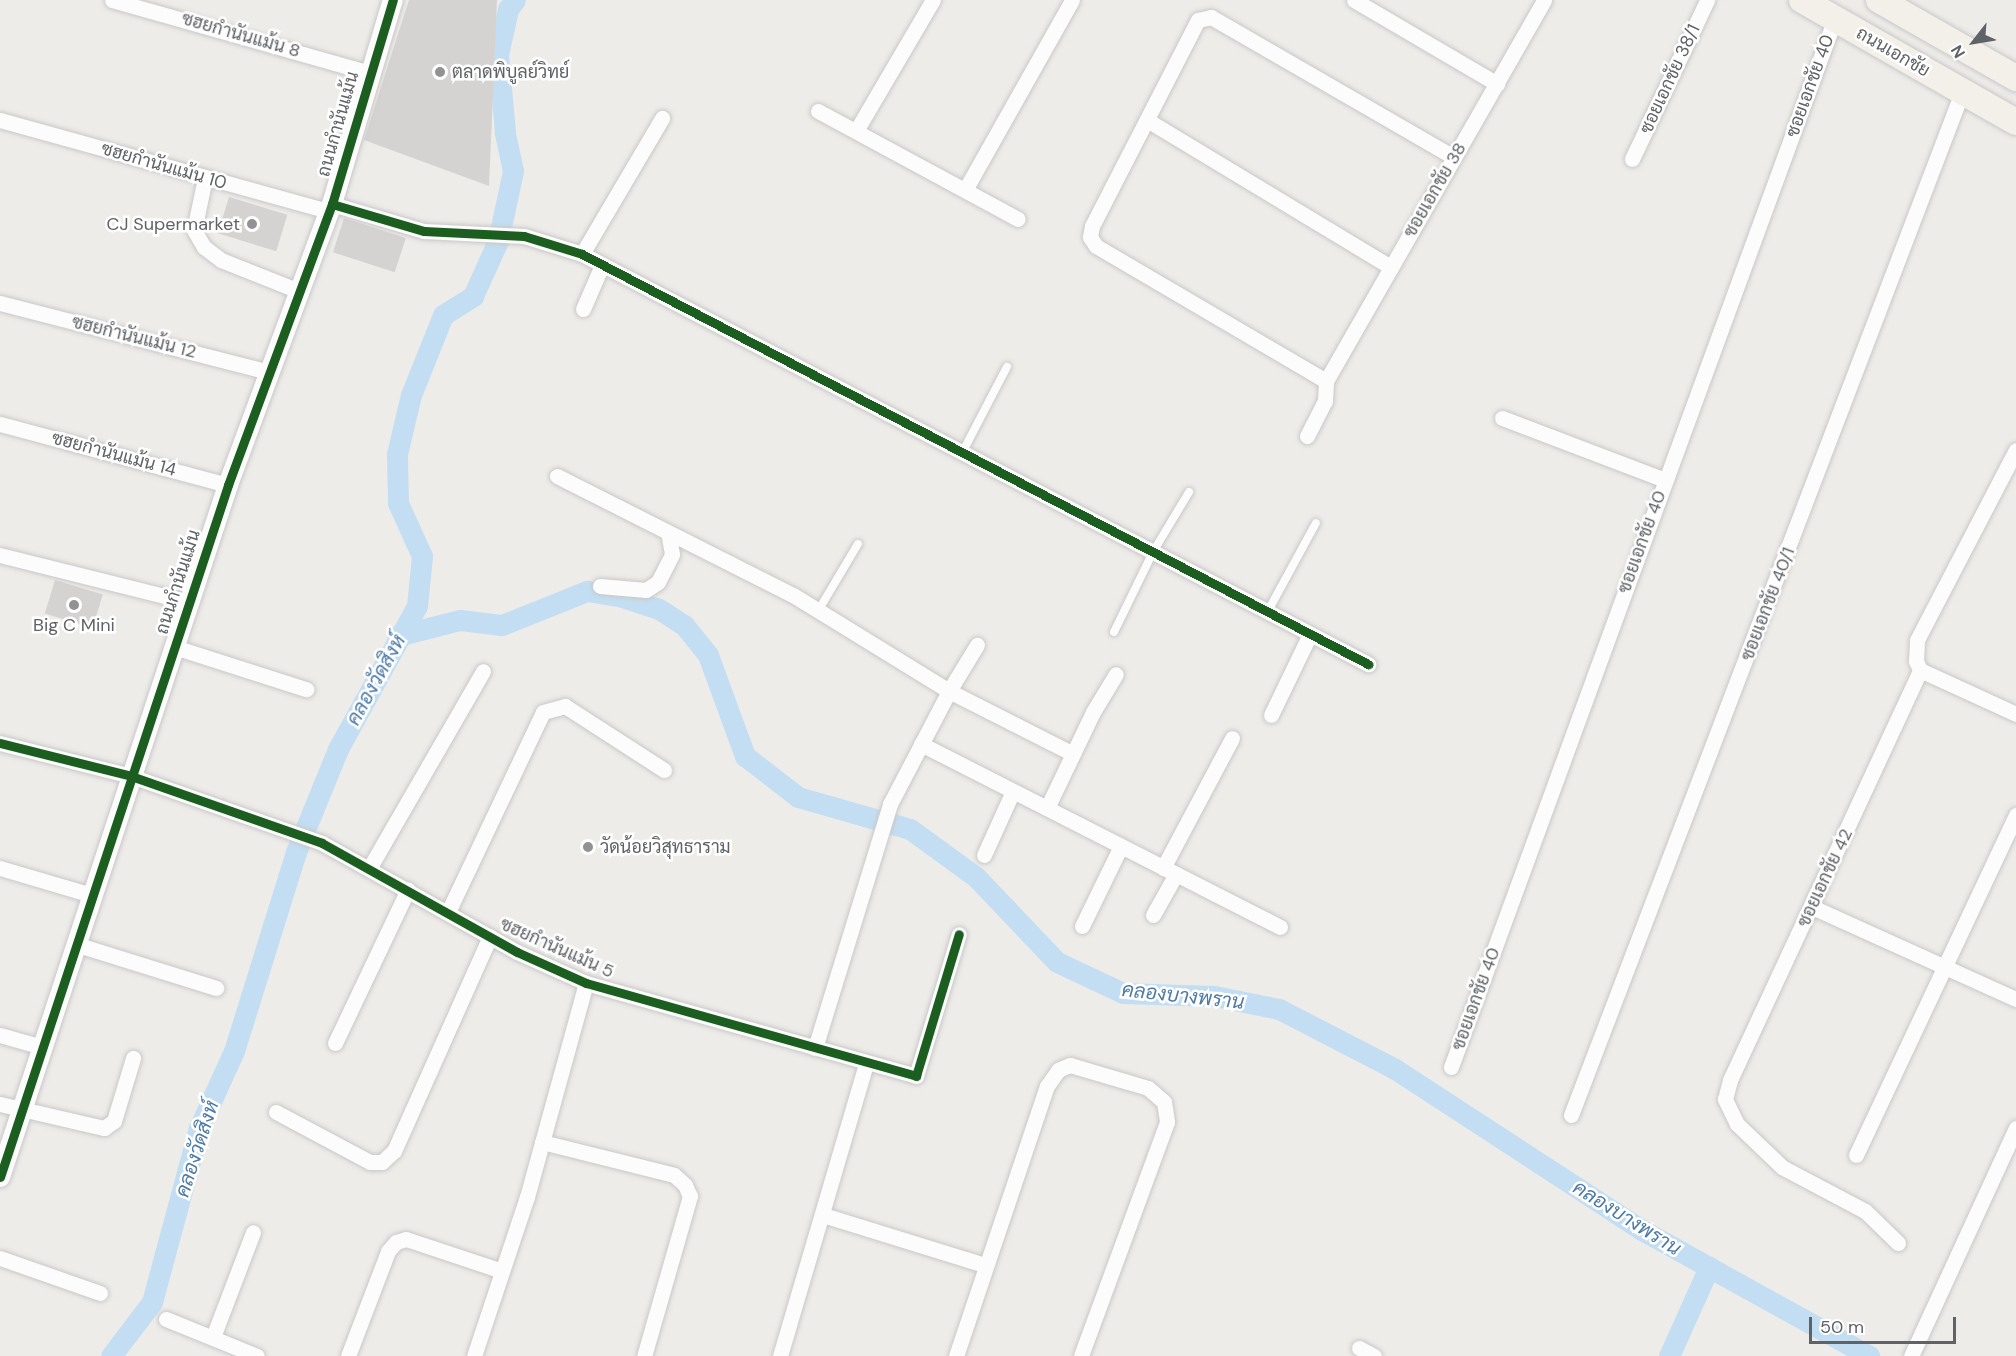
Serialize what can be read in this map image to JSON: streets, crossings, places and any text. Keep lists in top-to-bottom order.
{
  "streets": {
    "main road": ["ถนนเอกชัย"],
    "street": [
      "ซฮยกำนันแม้น 8",
      "ซอยเอกชัย 38/1",
      "ซอยเอกชัย 40",
      "ถนนกำนันแม้น",
      "ซฮยกำนันแม้น 10",
      "ซอยเอกชัย 38",
      "ซฮยกำนันแม้น 12",
      "ซฮยกำนันแม้น 14",
      "ซอยเอกชัย 40/1",
      "ซอยเอกชัย 42",
      "ซฮยกำนันแม้น 5"
    ]
  },
  "crossings": [
    ["ซฮยกำนันแม้น 8", "ถนนกำนันแม้น"],
    ["ถนนเอกชัย", "ซอยเอกชัย 40"],
    ["ถนนเอกชัย", "ซอยเอกชัย 40/1"],
    ["ถนนกำนันแม้น", "ซฮยกำนันแม้น 10"],
    ["ถนนกำนันแม้น", "ซฮยกำนันแม้น 12"],
    ["ถนนกำนันแม้น", "ซฮยกำนันแม้น 14"],
    ["ถนนกำนันแม้น", "ซฮยกำนันแม้น 5"]
  ],
  "water": ["คลองวัดสิงห์", "คลองบางพราน"],
  "places": [
    "ตลาดพิบูลย์วิทย์",
    "CJ Supermarket",
    "Big C Mini",
    "วัดน้อยวิสุทธาราม"
  ],
  "scale_bar": "50 m",
  "north": "bottom left"
}
